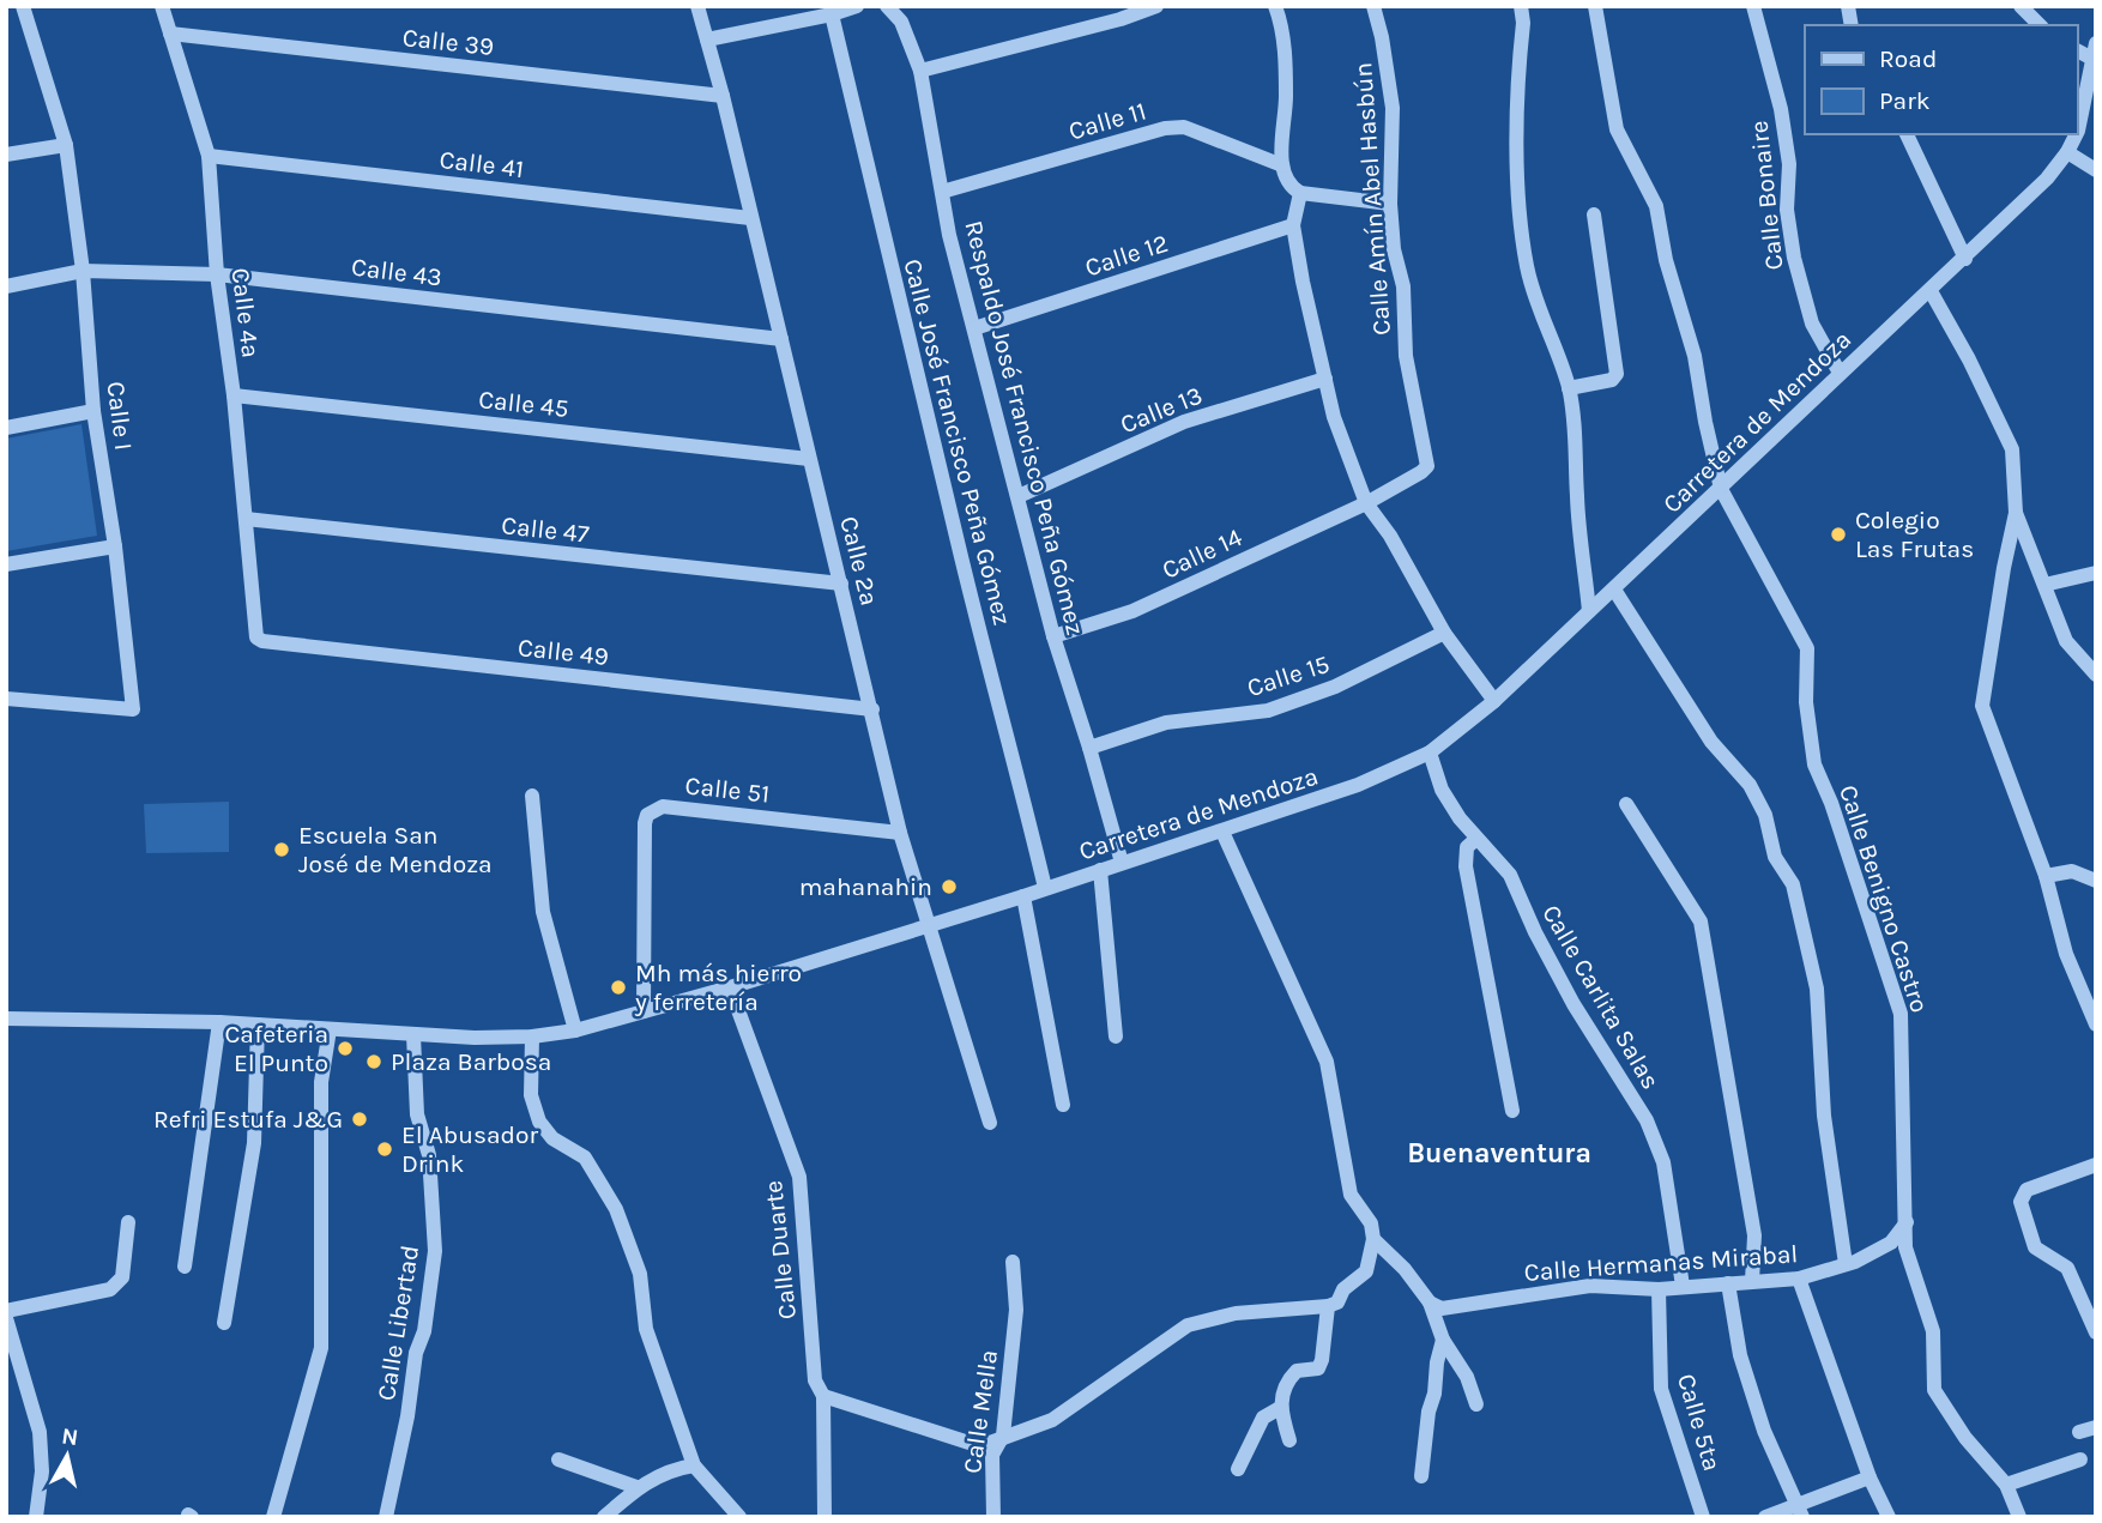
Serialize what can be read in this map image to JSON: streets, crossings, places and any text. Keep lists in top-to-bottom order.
{
  "streets": {
    "street": [
      "Calle 39",
      "Calle 11",
      "Calle 41",
      "Calle Bonaire",
      "Calle Amín Abel Hasbún",
      "Calle 12",
      "Calle 43",
      "Calle 4a",
      "Calle 45",
      "Calle 13",
      "Calle I",
      "Carretera de Mendoza",
      "Respaldo José Francisco Peña Gómez",
      "Calle José Francisco Peña Gómez",
      "Calle 47",
      "Calle 14",
      "Calle 2a",
      "Calle 49",
      "Calle 15",
      "Calle 51",
      "Calle Benigno Castro",
      "Calle Carlita Salas",
      "Calle Duarte",
      "Calle Hermanas Mirabal",
      "Calle Libertad",
      "Calle Mella",
      "Calle 5ta"
    ]
  },
  "crossings": [
    ["Calle 39", "Calle 4a"],
    ["Calle 39", "Calle 2a"],
    ["Calle 11", "Respaldo José Francisco Peña Gómez"],
    ["Calle 41", "Calle 4a"],
    ["Calle 41", "Calle 2a"],
    ["Calle Bonaire", "Carretera de Mendoza"],
    ["Calle Amín Abel Hasbún", "Calle 14"],
    ["Calle 12", "Respaldo José Francisco Peña Gómez"],
    ["Calle 43", "Calle 4a"],
    ["Calle 43", "Calle I"],
    ["Calle 43", "Calle 2a"],
    ["Calle 4a", "Calle 45"],
    ["Calle 4a", "Calle 47"],
    ["Calle 4a", "Calle 49"],
    ["Calle 45", "Calle 2a"],
    ["Calle 13", "Respaldo José Francisco Peña Gómez"],
    ["Carretera de Mendoza", "Respaldo José Francisco Peña Gómez"],
    ["Carretera de Mendoza", "Calle José Francisco Peña Gómez"],
    ["Carretera de Mendoza", "Calle 2a"],
    ["Carretera de Mendoza", "Calle 51"],
    ["Carretera de Mendoza", "Calle Benigno Castro"],
    ["Carretera de Mendoza", "Calle Carlita Salas"],
    ["Carretera de Mendoza", "Calle Duarte"],
    ["Carretera de Mendoza", "Calle Libertad"],
    ["Respaldo José Francisco Peña Gómez", "Calle 14"],
    ["Respaldo José Francisco Peña Gómez", "Calle 15"],
    ["Calle 47", "Calle 2a"],
    ["Calle 2a", "Calle 49"],
    ["Calle 2a", "Calle 51"],
    ["Calle Benigno Castro", "Calle Hermanas Mirabal"],
    ["Calle Carlita Salas", "Calle Hermanas Mirabal"],
    ["Calle Hermanas Mirabal", "Calle 5ta"]
  ],
  "districts": ["Buenaventura"],
  "places": [
    "Colegio Las Frutas",
    "Escuela San José de Mendoza",
    "mahanahin",
    "Mh más hierro y ferretería",
    "Cafeteria El Punto",
    "Plaza Barbosa",
    "Refri Estufa J&G",
    "El Abusador Drink"
  ],
  "legend": ["Road", "Park"],
  "north": "top"
}
